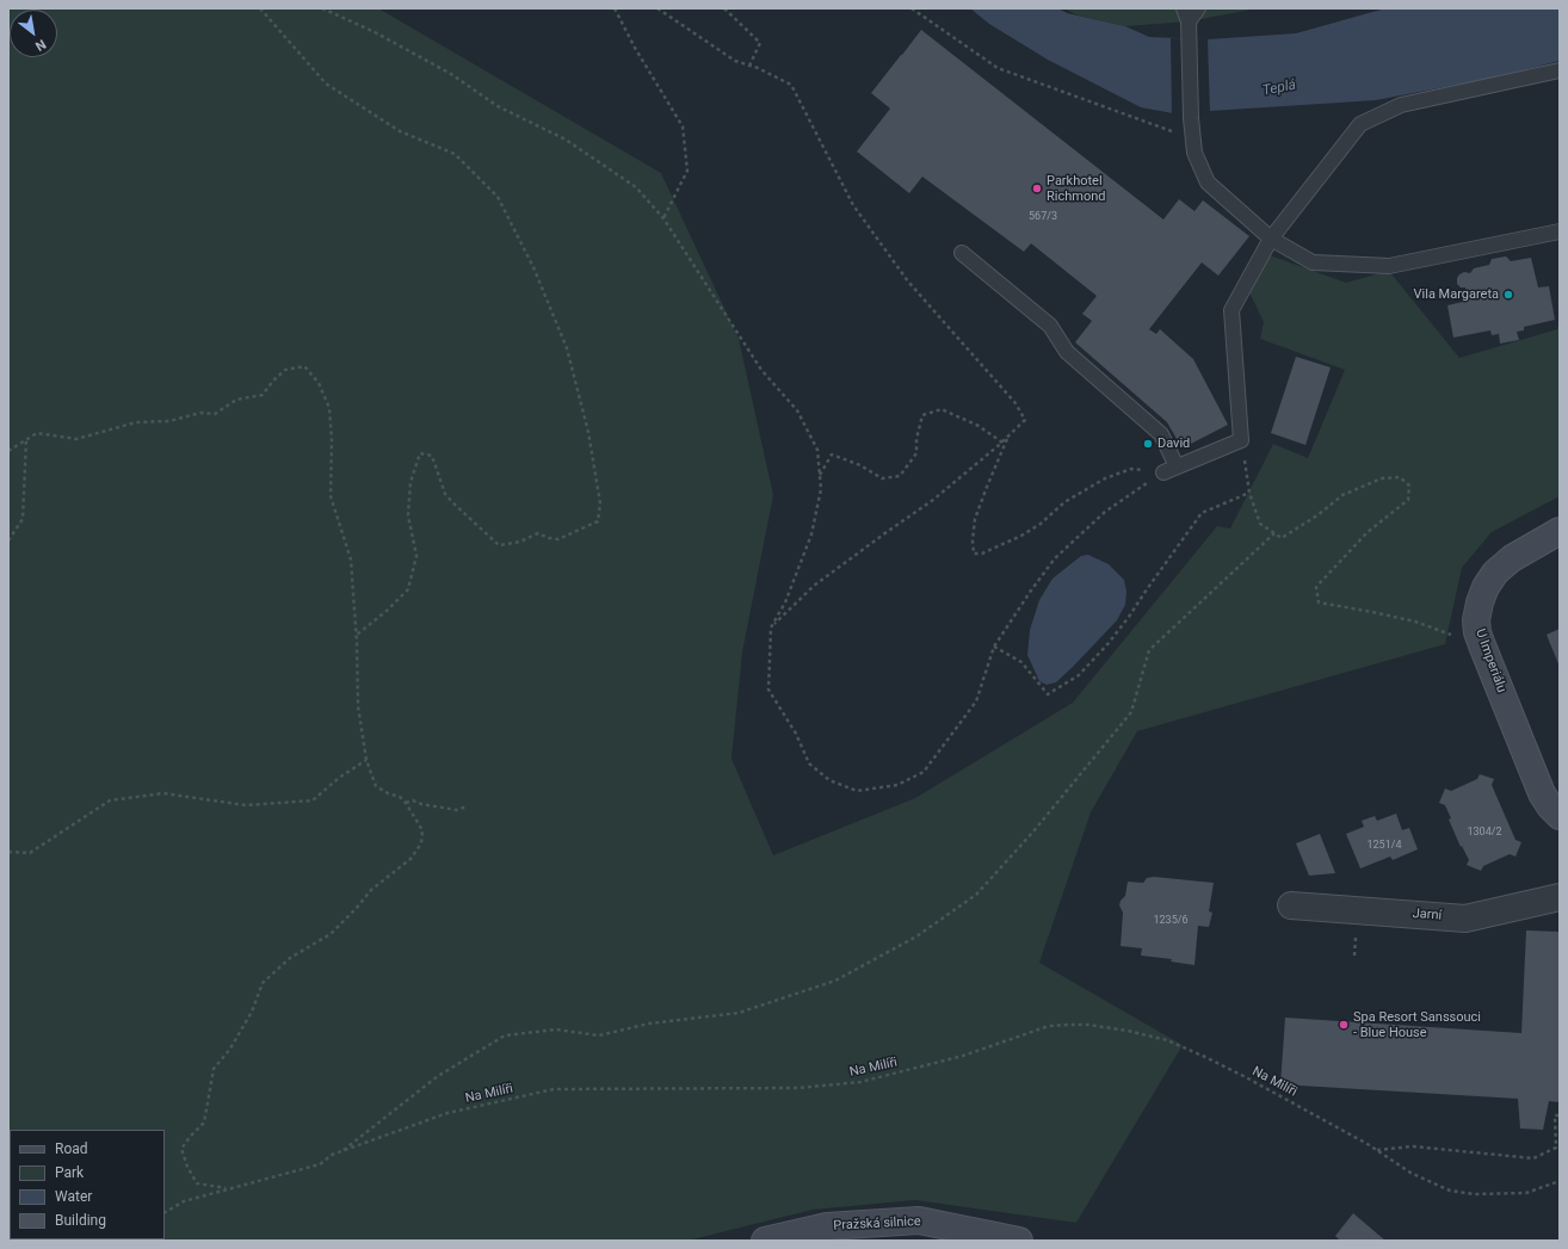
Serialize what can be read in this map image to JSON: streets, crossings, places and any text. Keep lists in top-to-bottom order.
{
  "streets": {
    "street": ["U Imperiálu", "Jarní", "Pražská silnice"],
    "path": ["Na Milíři"]
  },
  "water": ["Teplá"],
  "places": [
    "Parkhotel Richmond",
    "Vila Margareta",
    "David",
    "Spa Resort Sanssouci - Blue House"
  ],
  "house_numbers": [
    "567/3",
    "1304/2",
    "1251/4",
    "1235/6"
  ],
  "legend": [
    "Road",
    "Park",
    "Water",
    "Building"
  ],
  "north": "bottom right"
}
